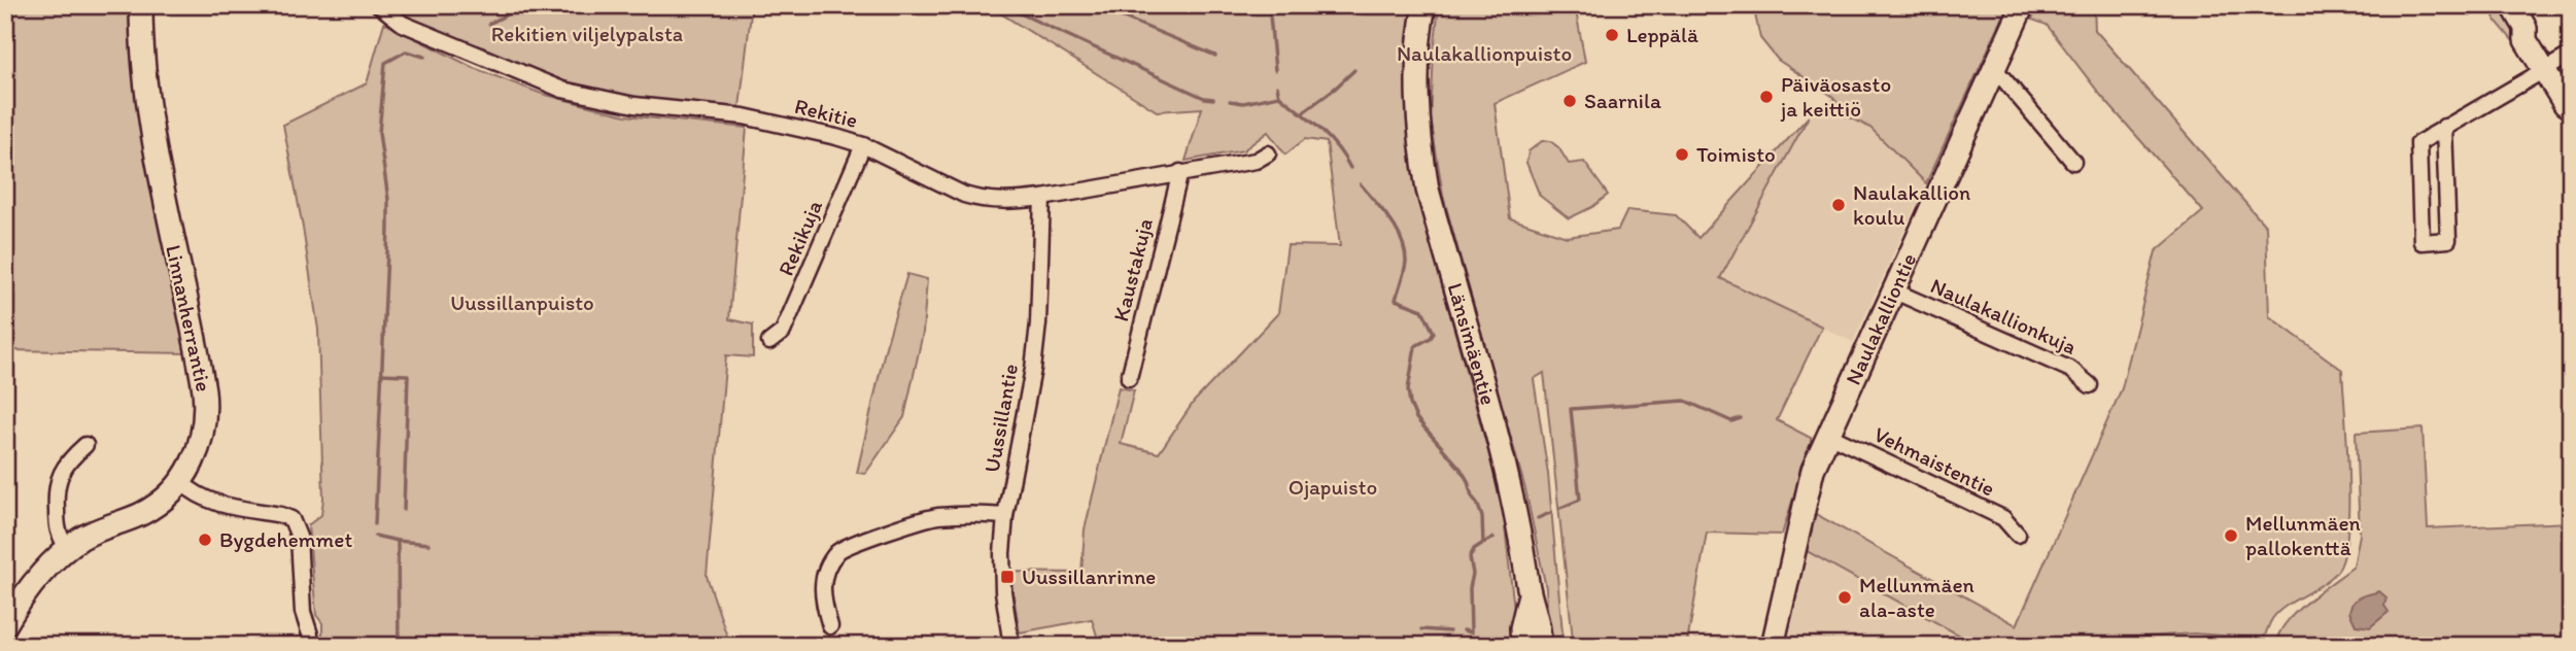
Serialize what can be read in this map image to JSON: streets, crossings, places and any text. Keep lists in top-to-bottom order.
{
  "streets": {
    "street": [
      "Rekitie",
      "Rekikuja",
      "Kaustakuja",
      "Naulakallionkuja",
      "Linnanherrantie",
      "Naulakalliontie",
      "Länsimäentie",
      "Uussillantie",
      "Vehmaistentie"
    ]
  },
  "crossings": [
    ["Rekitie", "Rekikuja"],
    ["Rekitie", "Kaustakuja"],
    ["Rekitie", "Uussillantie"],
    ["Naulakallionkuja", "Naulakalliontie"],
    ["Naulakalliontie", "Vehmaistentie"]
  ],
  "parks": [
    "Rekitien viljelypalsta",
    "Naulakallionpuisto",
    "Uussillanpuisto",
    "Ojapuisto"
  ],
  "places": {
    "other": [
      "Leppälä",
      "Päiväosasto ja keittiö",
      "Saarnila",
      "Toimisto",
      "Naulakallion koulu",
      "Mellunmäen pallokenttä",
      "Bygdehemmet",
      "Mellunmäen ala-aste"
    ],
    "transit": ["Uussillanrinne"]
  }
}
